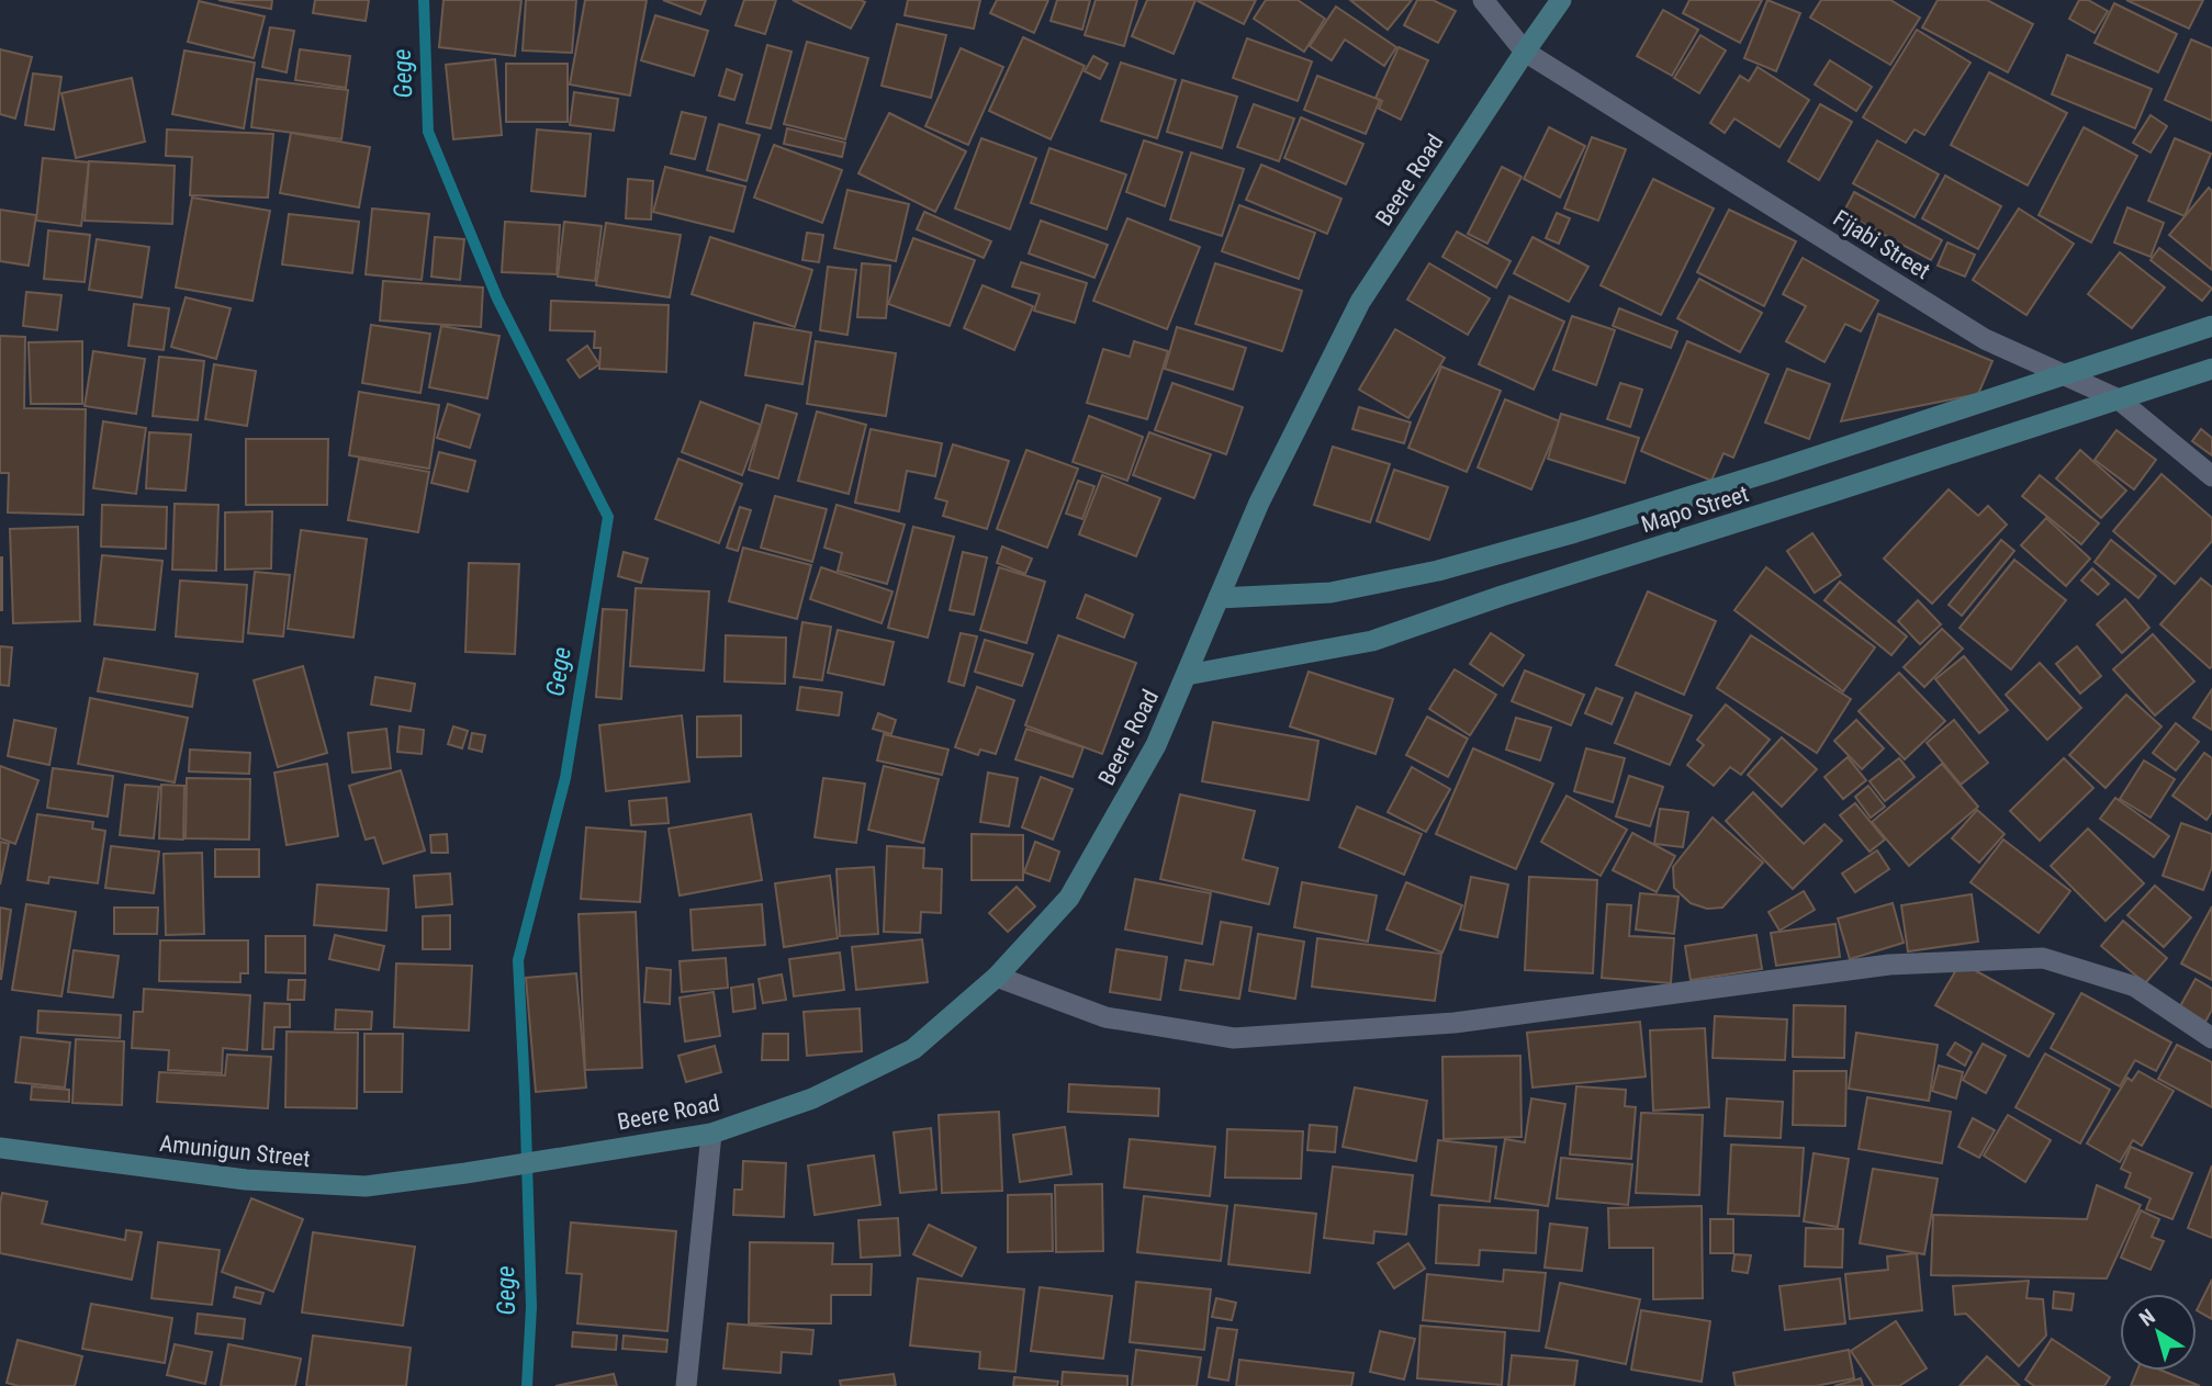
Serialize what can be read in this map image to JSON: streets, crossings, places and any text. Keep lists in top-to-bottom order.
{
  "streets": {
    "main road": ["Beere Road", "Mapo Street", "Amunigun Street"],
    "street": ["Fijabi Street"]
  },
  "crossings": [
    ["Beere Road", "Fijabi Street"],
    ["Beere Road", "Mapo Street"],
    ["Beere Road", "Amunigun Street"],
    ["Fijabi Street", "Mapo Street"]
  ],
  "water": ["Gege"],
  "north": "top left"
}
